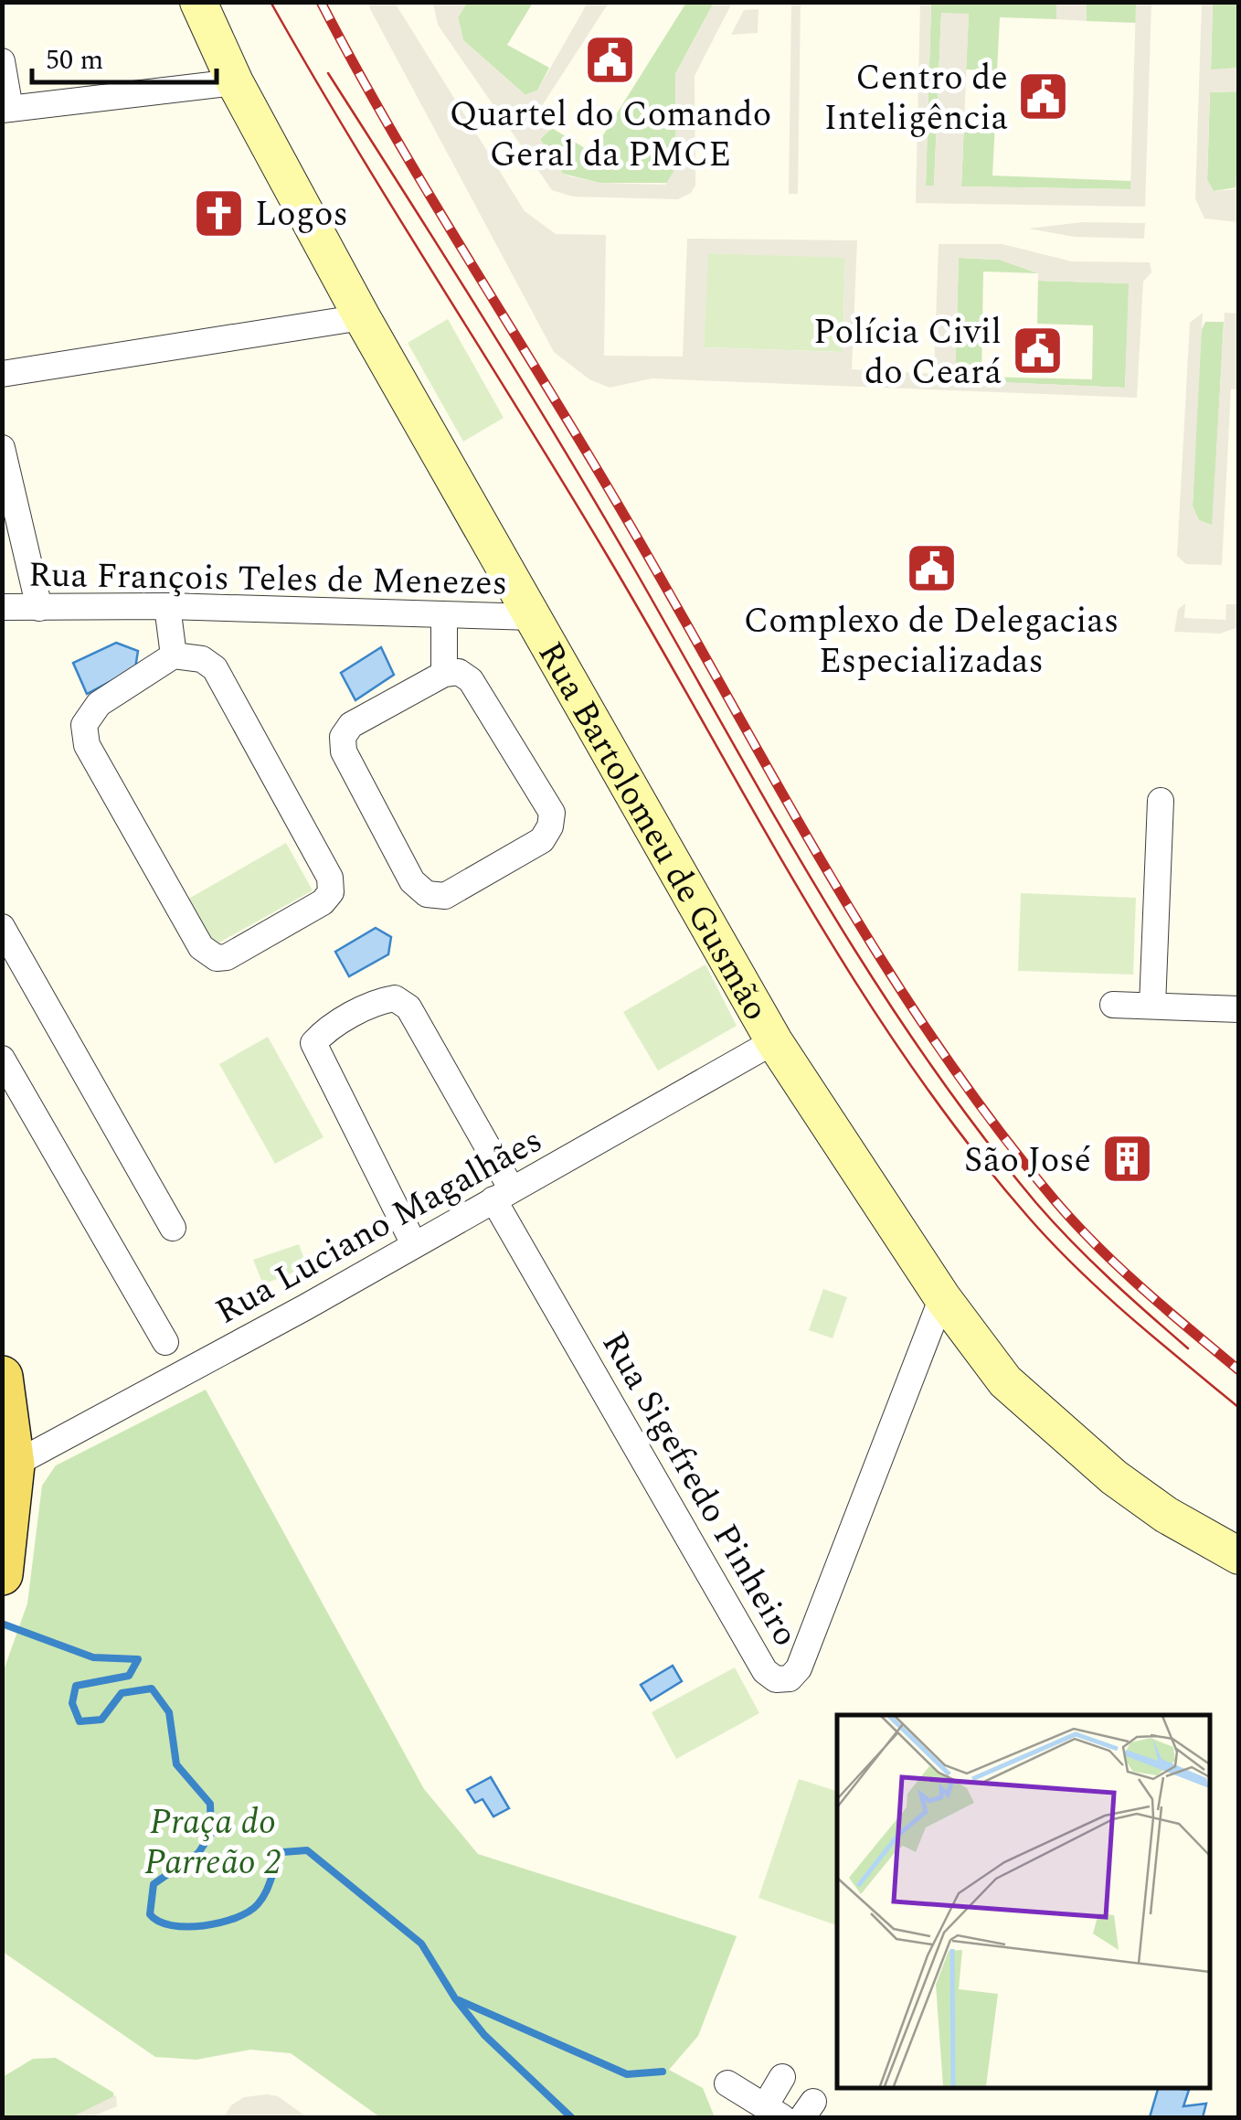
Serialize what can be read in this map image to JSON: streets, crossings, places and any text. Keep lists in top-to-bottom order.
{
  "streets": {
    "street": [
      "Rua François Teles de Menezes",
      "Rua Bartolomeu de Gusmão",
      "Rua Luciano Magalhães",
      "Rua Sigefredo Pinheiro"
    ]
  },
  "crossings": [
    ["Rua François Teles de Menezes", "Rua Bartolomeu de Gusmão"],
    ["Rua Bartolomeu de Gusmão", "Rua Luciano Magalhães"],
    ["Rua Bartolomeu de Gusmão", "Rua Sigefredo Pinheiro"],
    ["Rua Luciano Magalhães", "Rua Sigefredo Pinheiro"]
  ],
  "parks": ["Praça do Parreão 2"],
  "places": {
    "public building": [
      "Quartel do Comando Geral da PMCE",
      "Centro de Inteligência",
      "Polícia Civil do Ceará",
      "Complexo de Delegacias Especializadas"
    ],
    "church": ["Logos"],
    "building": ["São José"]
  },
  "scale_bar": "50 m"
}
